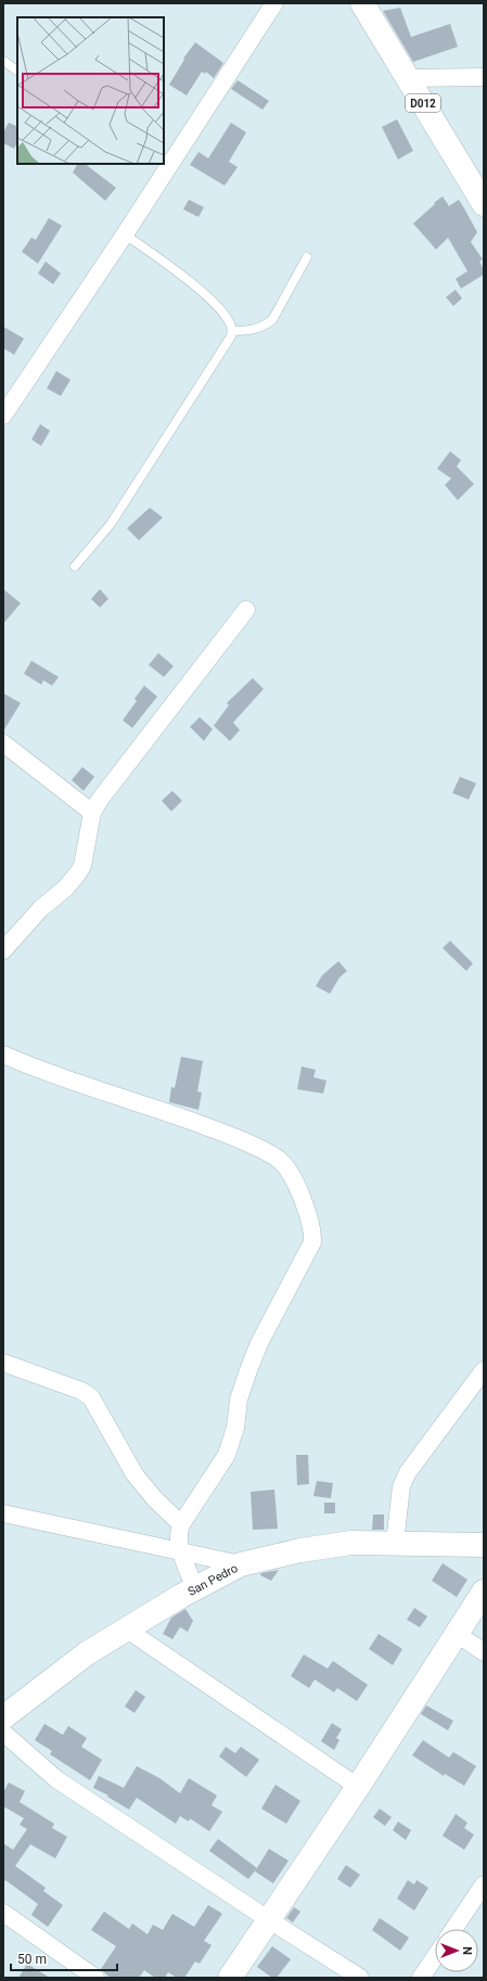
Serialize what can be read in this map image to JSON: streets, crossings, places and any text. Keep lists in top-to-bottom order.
{
  "streets": {
    "street": ["D012", "San Pedro"]
  },
  "scale_bar": "50 m",
  "north": "right"
}
